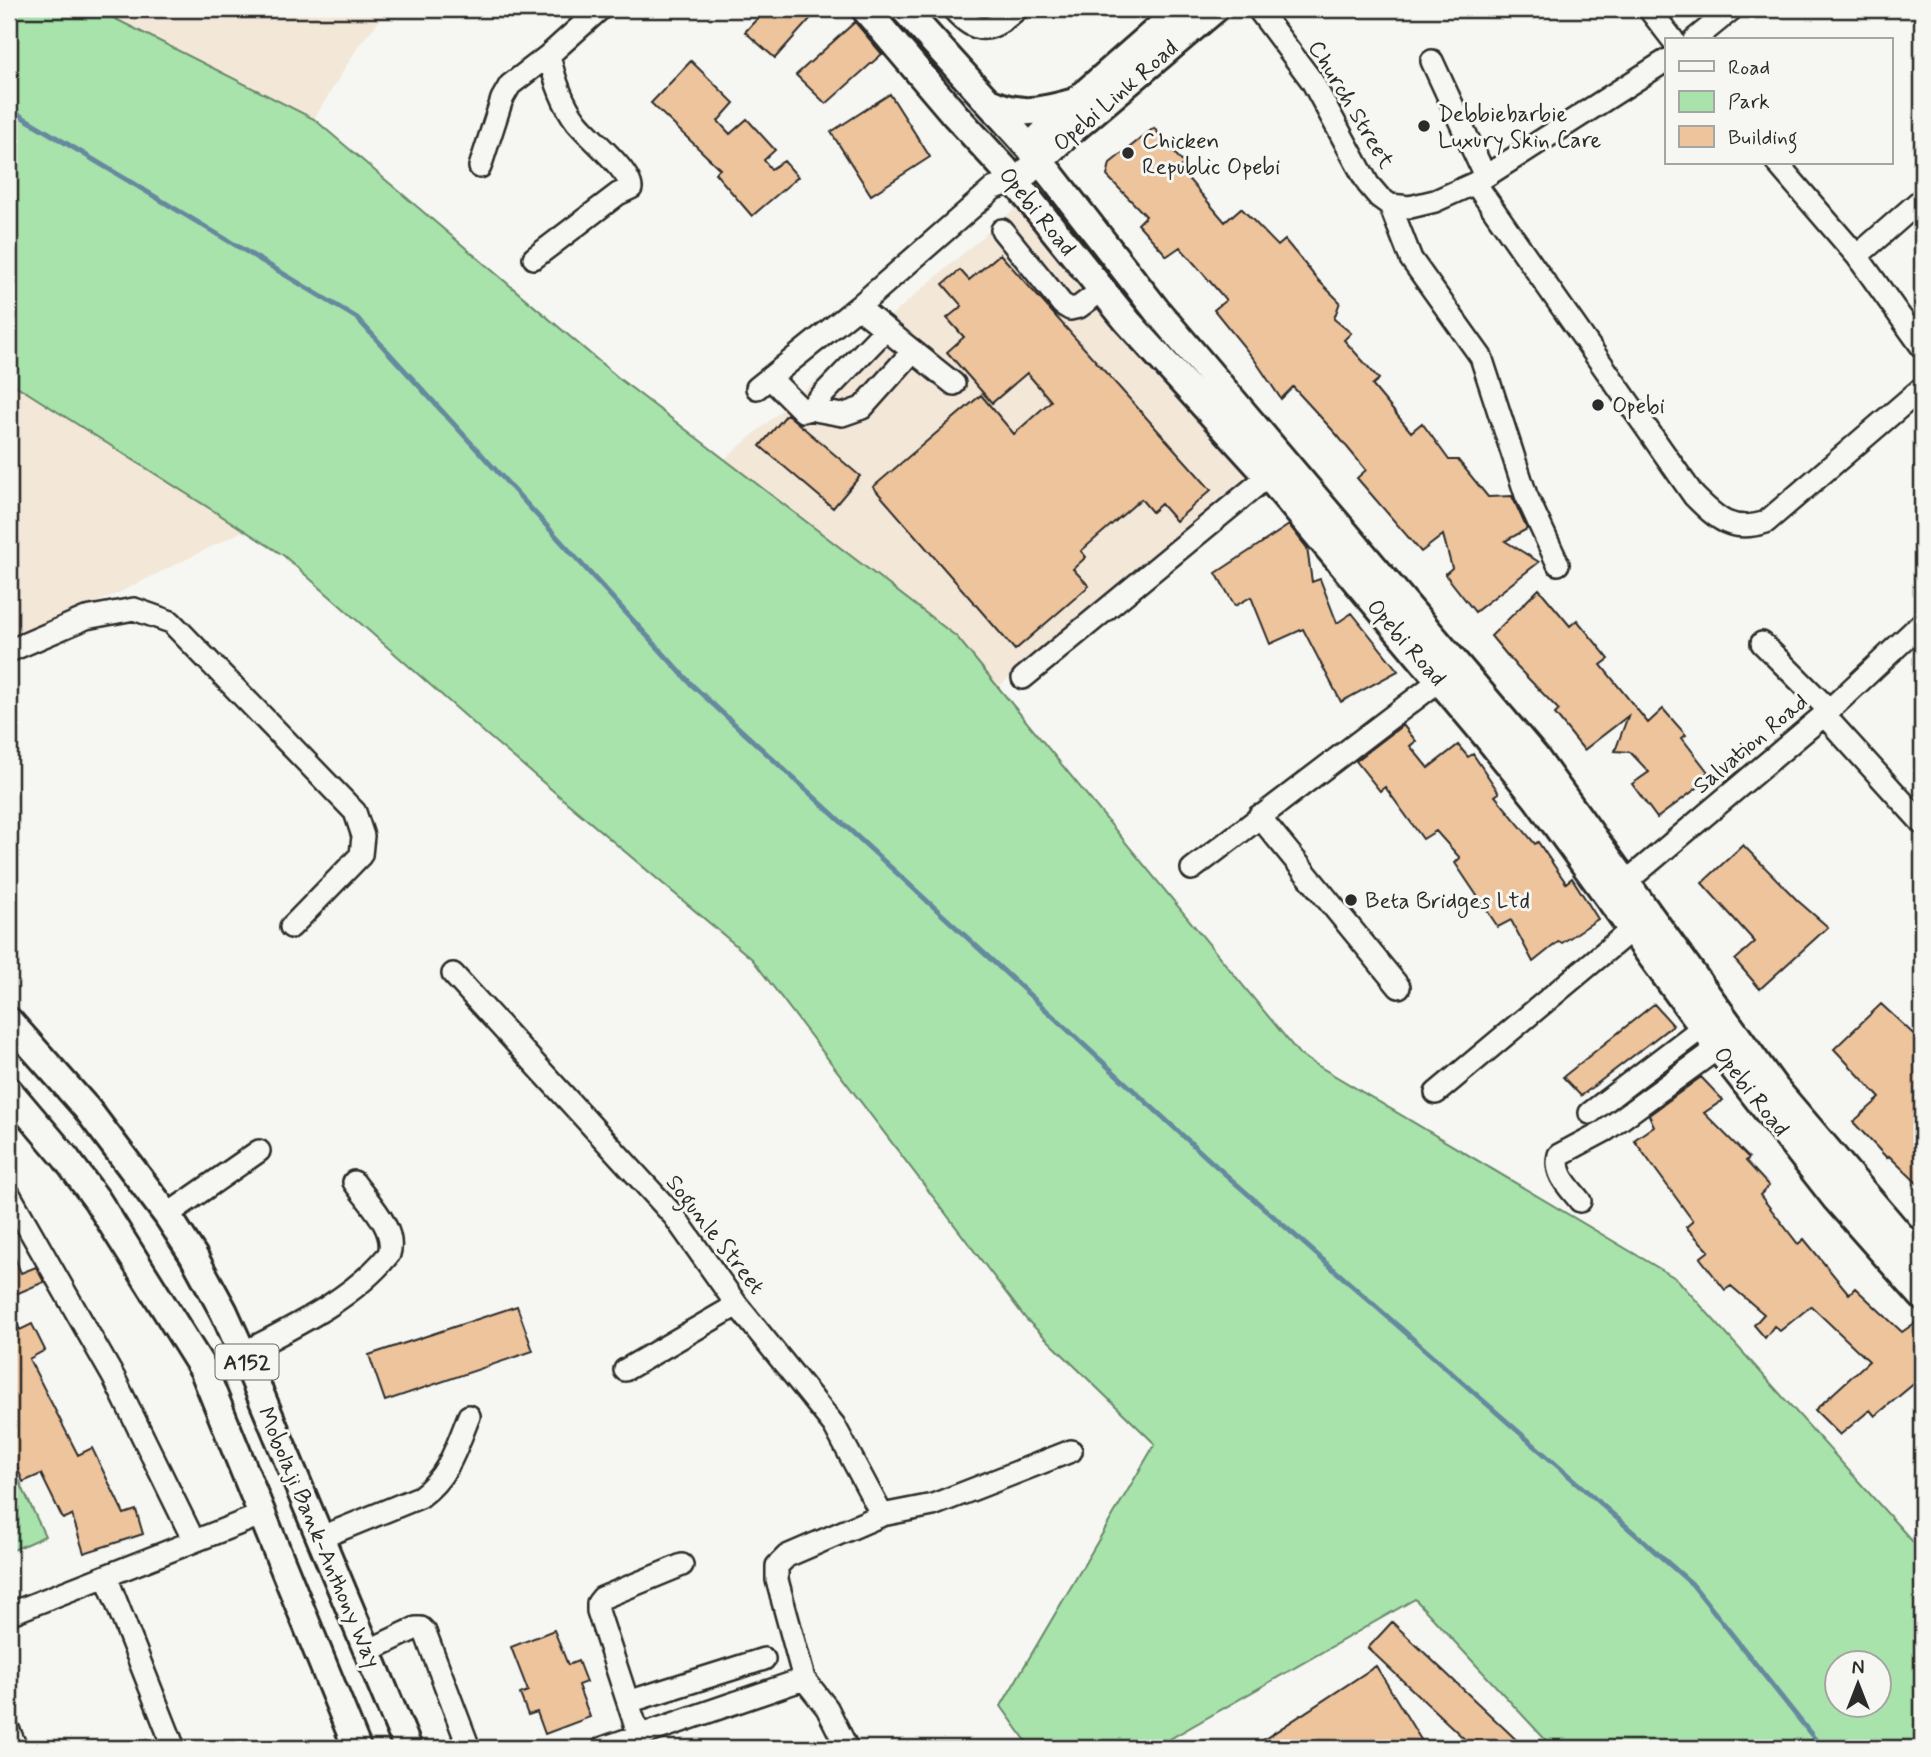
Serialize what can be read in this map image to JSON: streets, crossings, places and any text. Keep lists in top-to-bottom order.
{
  "streets": {
    "main road": [
      "Opebi Link Road",
      "Opebi Road",
      "A152",
      "Mobolaji Bank-Anthony Way"
    ],
    "street": ["Church Street", "Salvation Road", "Sogunle Street"]
  },
  "crossings": [
    ["Opebi Link Road", "Opebi Road"],
    ["Opebi Road", "Salvation Road"]
  ],
  "places": [
    "Debbiebarbie Luxury Skin Care",
    "Chicken Republic Opebi",
    "Opebi",
    "Beta Bridges Ltd"
  ],
  "legend": ["Road", "Park", "Building"],
  "north": "top"
}
